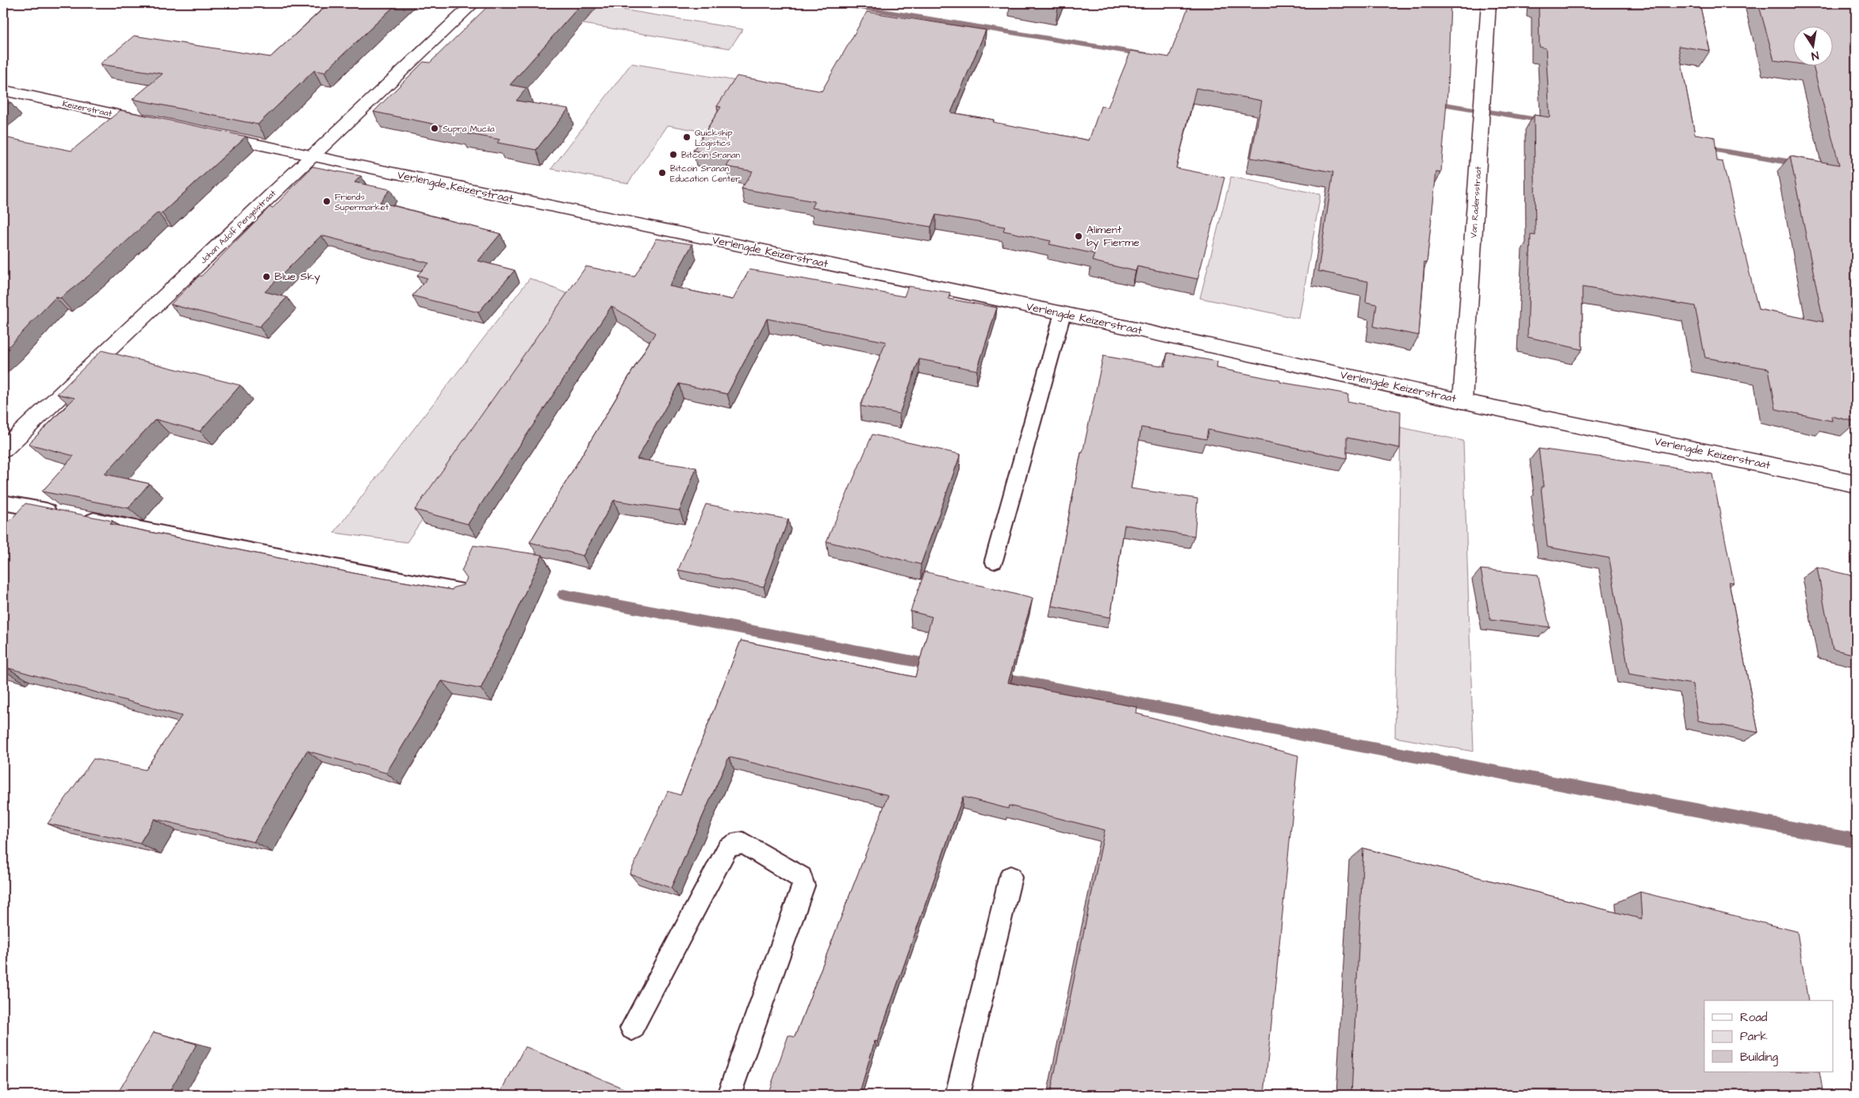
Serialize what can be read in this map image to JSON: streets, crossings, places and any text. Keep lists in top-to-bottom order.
{
  "streets": {
    "main road": [
      "Keizerstraat",
      "Verlengde Keizerstraat",
      "Van Radersstraat",
      "Johan Adolf Pengelstraat"
    ]
  },
  "crossings": [
    ["Verlengde Keizerstraat", "Van Radersstraat"],
    ["Verlengde Keizerstraat", "Johan Adolf Pengelstraat"]
  ],
  "places": [
    "Supra Mucila",
    "Quickship Logistics",
    "Bitcoin Sranan",
    "Bitcoin Sranan Education Center",
    "Friends Supermarket",
    "Aliment by Fierme",
    "Blue Sky"
  ],
  "legend": ["Road", "Park", "Building"],
  "north": "bottom"
}
